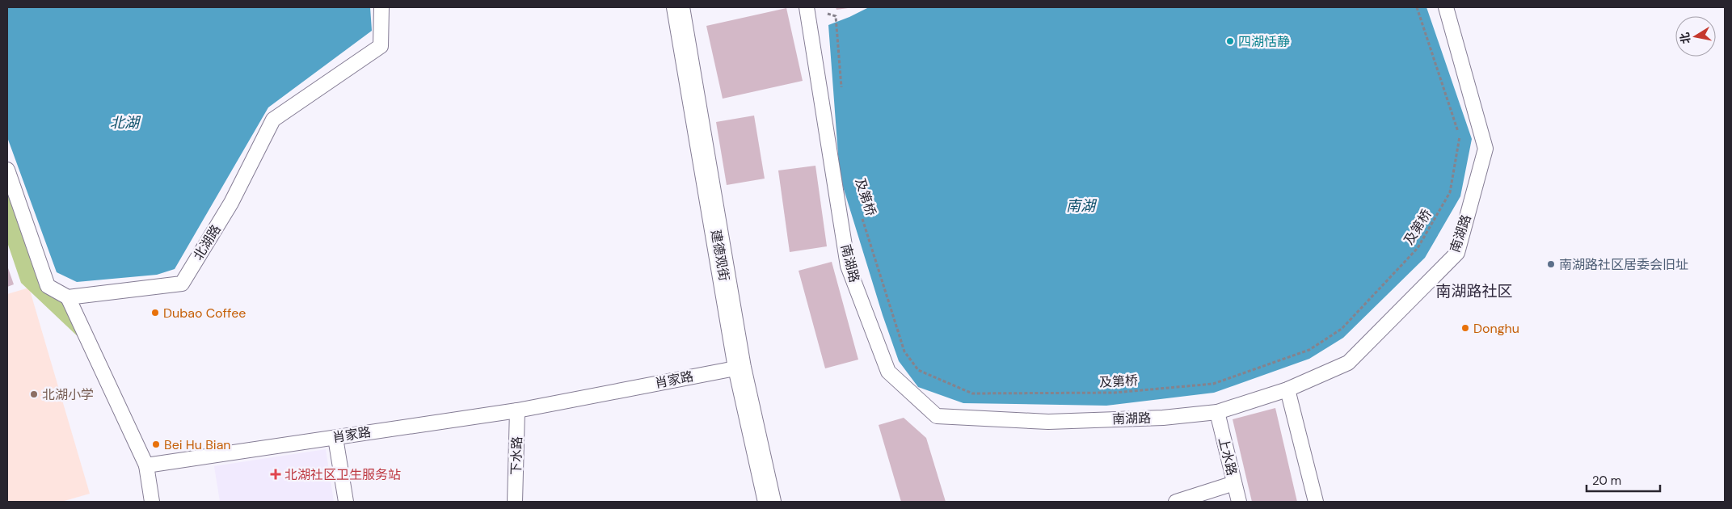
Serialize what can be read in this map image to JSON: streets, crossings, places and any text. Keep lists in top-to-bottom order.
{
  "streets": {
    "street": ["建德观街"],
    "lane": [
      "南湖路",
      "北湖路",
      "肖家路",
      "下水路",
      "上水路"
    ],
    "path": ["及第桥"]
  },
  "crossings": [
    ["南湖路", "上水路"],
    ["建德观街", "肖家路"],
    ["肖家路", "下水路"]
  ],
  "districts": ["南湖路社区"],
  "water": ["北湖", "南湖"],
  "places": {
    "other": [
      "四湖恬静",
      "南湖路社区居委会旧址",
      "Dubao Coffee",
      "Donghu",
      "北湖小学",
      "Bei Hu Bian"
    ],
    "health": ["北湖社区卫生服务站"]
  },
  "scale_bar": "20 m",
  "north": "left"
}
